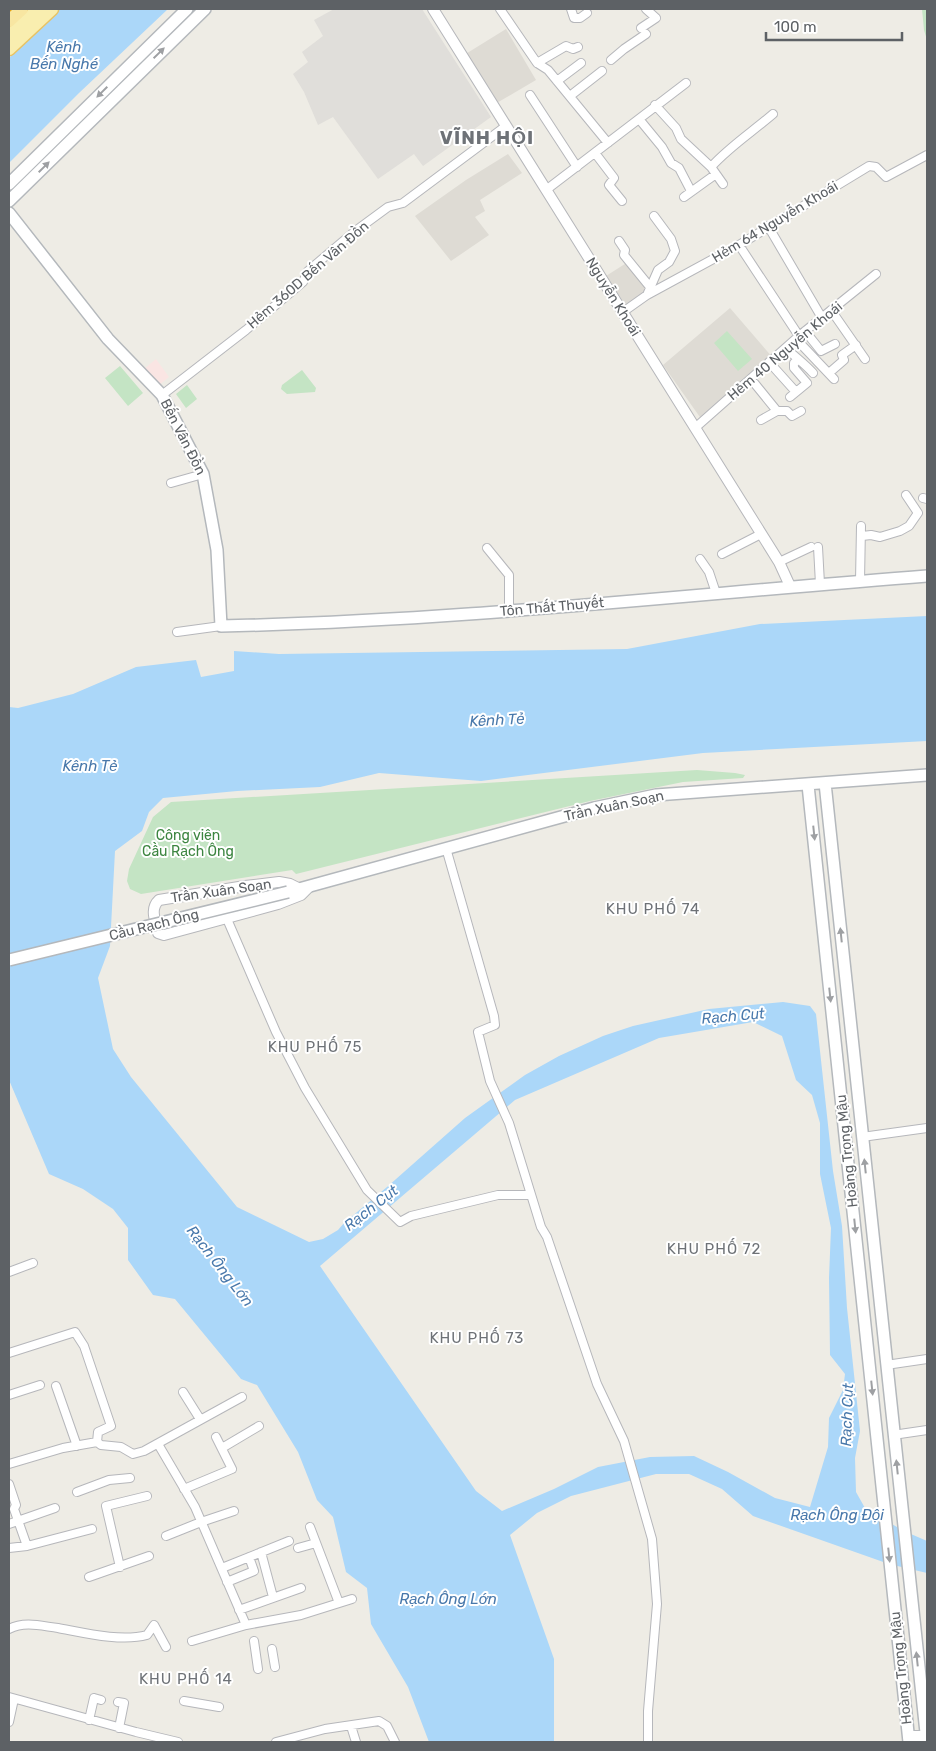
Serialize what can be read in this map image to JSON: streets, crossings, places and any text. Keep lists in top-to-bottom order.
{
  "streets": {
    "main road": [
      "Bến Vân Đồn",
      "Tôn Thất Thuyết",
      "Trần Xuân Soạn",
      "Cầu Rạch Ông",
      "Hoàng Trọng Mậu"
    ],
    "street": [
      "Hẻm 64 Nguyễn Khoái",
      "Hẻm 360D Bến Vân Đồn",
      "Nguyễn Khoái",
      "Hẻm 40 Nguyễn Khoái"
    ]
  },
  "crossings": [
    ["Hẻm 64 Nguyễn Khoái", "Nguyễn Khoái"],
    ["Hẻm 360D Bến Vân Đồn", "Nguyễn Khoái"],
    ["Hẻm 360D Bến Vân Đồn", "Bến Vân Đồn"],
    ["Nguyễn Khoái", "Hẻm 40 Nguyễn Khoái"],
    ["Nguyễn Khoái", "Tôn Thất Thuyết"],
    ["Bến Vân Đồn", "Tôn Thất Thuyết"],
    ["Trần Xuân Soạn", "Cầu Rạch Ông"],
    ["Trần Xuân Soạn", "Hoàng Trọng Mậu"]
  ],
  "districts": [
    "VĨNH HỘI",
    "KHU PHỐ 74",
    "KHU PHỐ 75",
    "KHU PHỐ 72",
    "KHU PHỐ 73",
    "KHU PHỐ 14"
  ],
  "water": [
    "Kênh Bến Nghé",
    "Kênh Tẻ",
    "Rạch Cụt",
    "Rạch Ông Lớn",
    "Rạch Ông Đội"
  ],
  "parks": ["Công viên Cầu Rạch Ông"],
  "scale_bar": "100 m"
}
